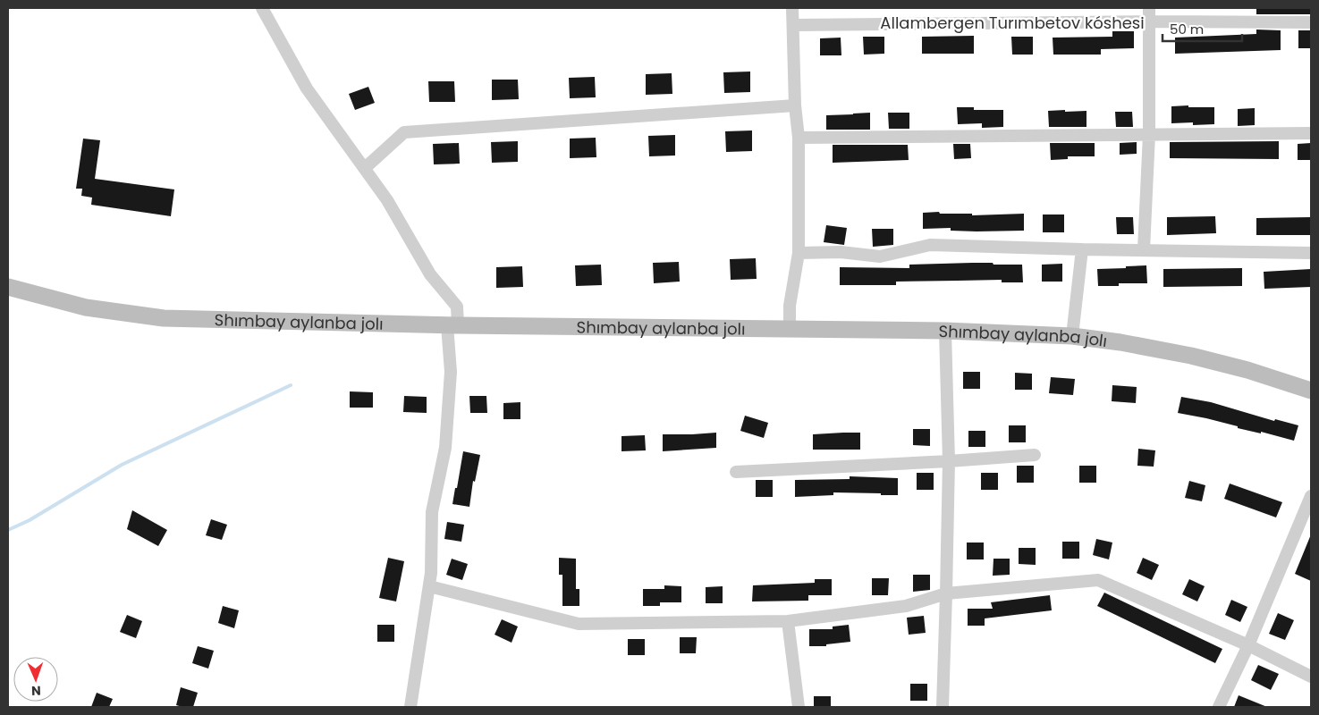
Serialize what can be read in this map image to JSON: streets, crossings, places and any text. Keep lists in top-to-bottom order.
{
  "streets": {
    "main road": ["Shımbay aylanba jolı"],
    "street": ["Allambergen Turımbetov kóshesi"]
  },
  "scale_bar": "50 m",
  "north": "bottom"
}
